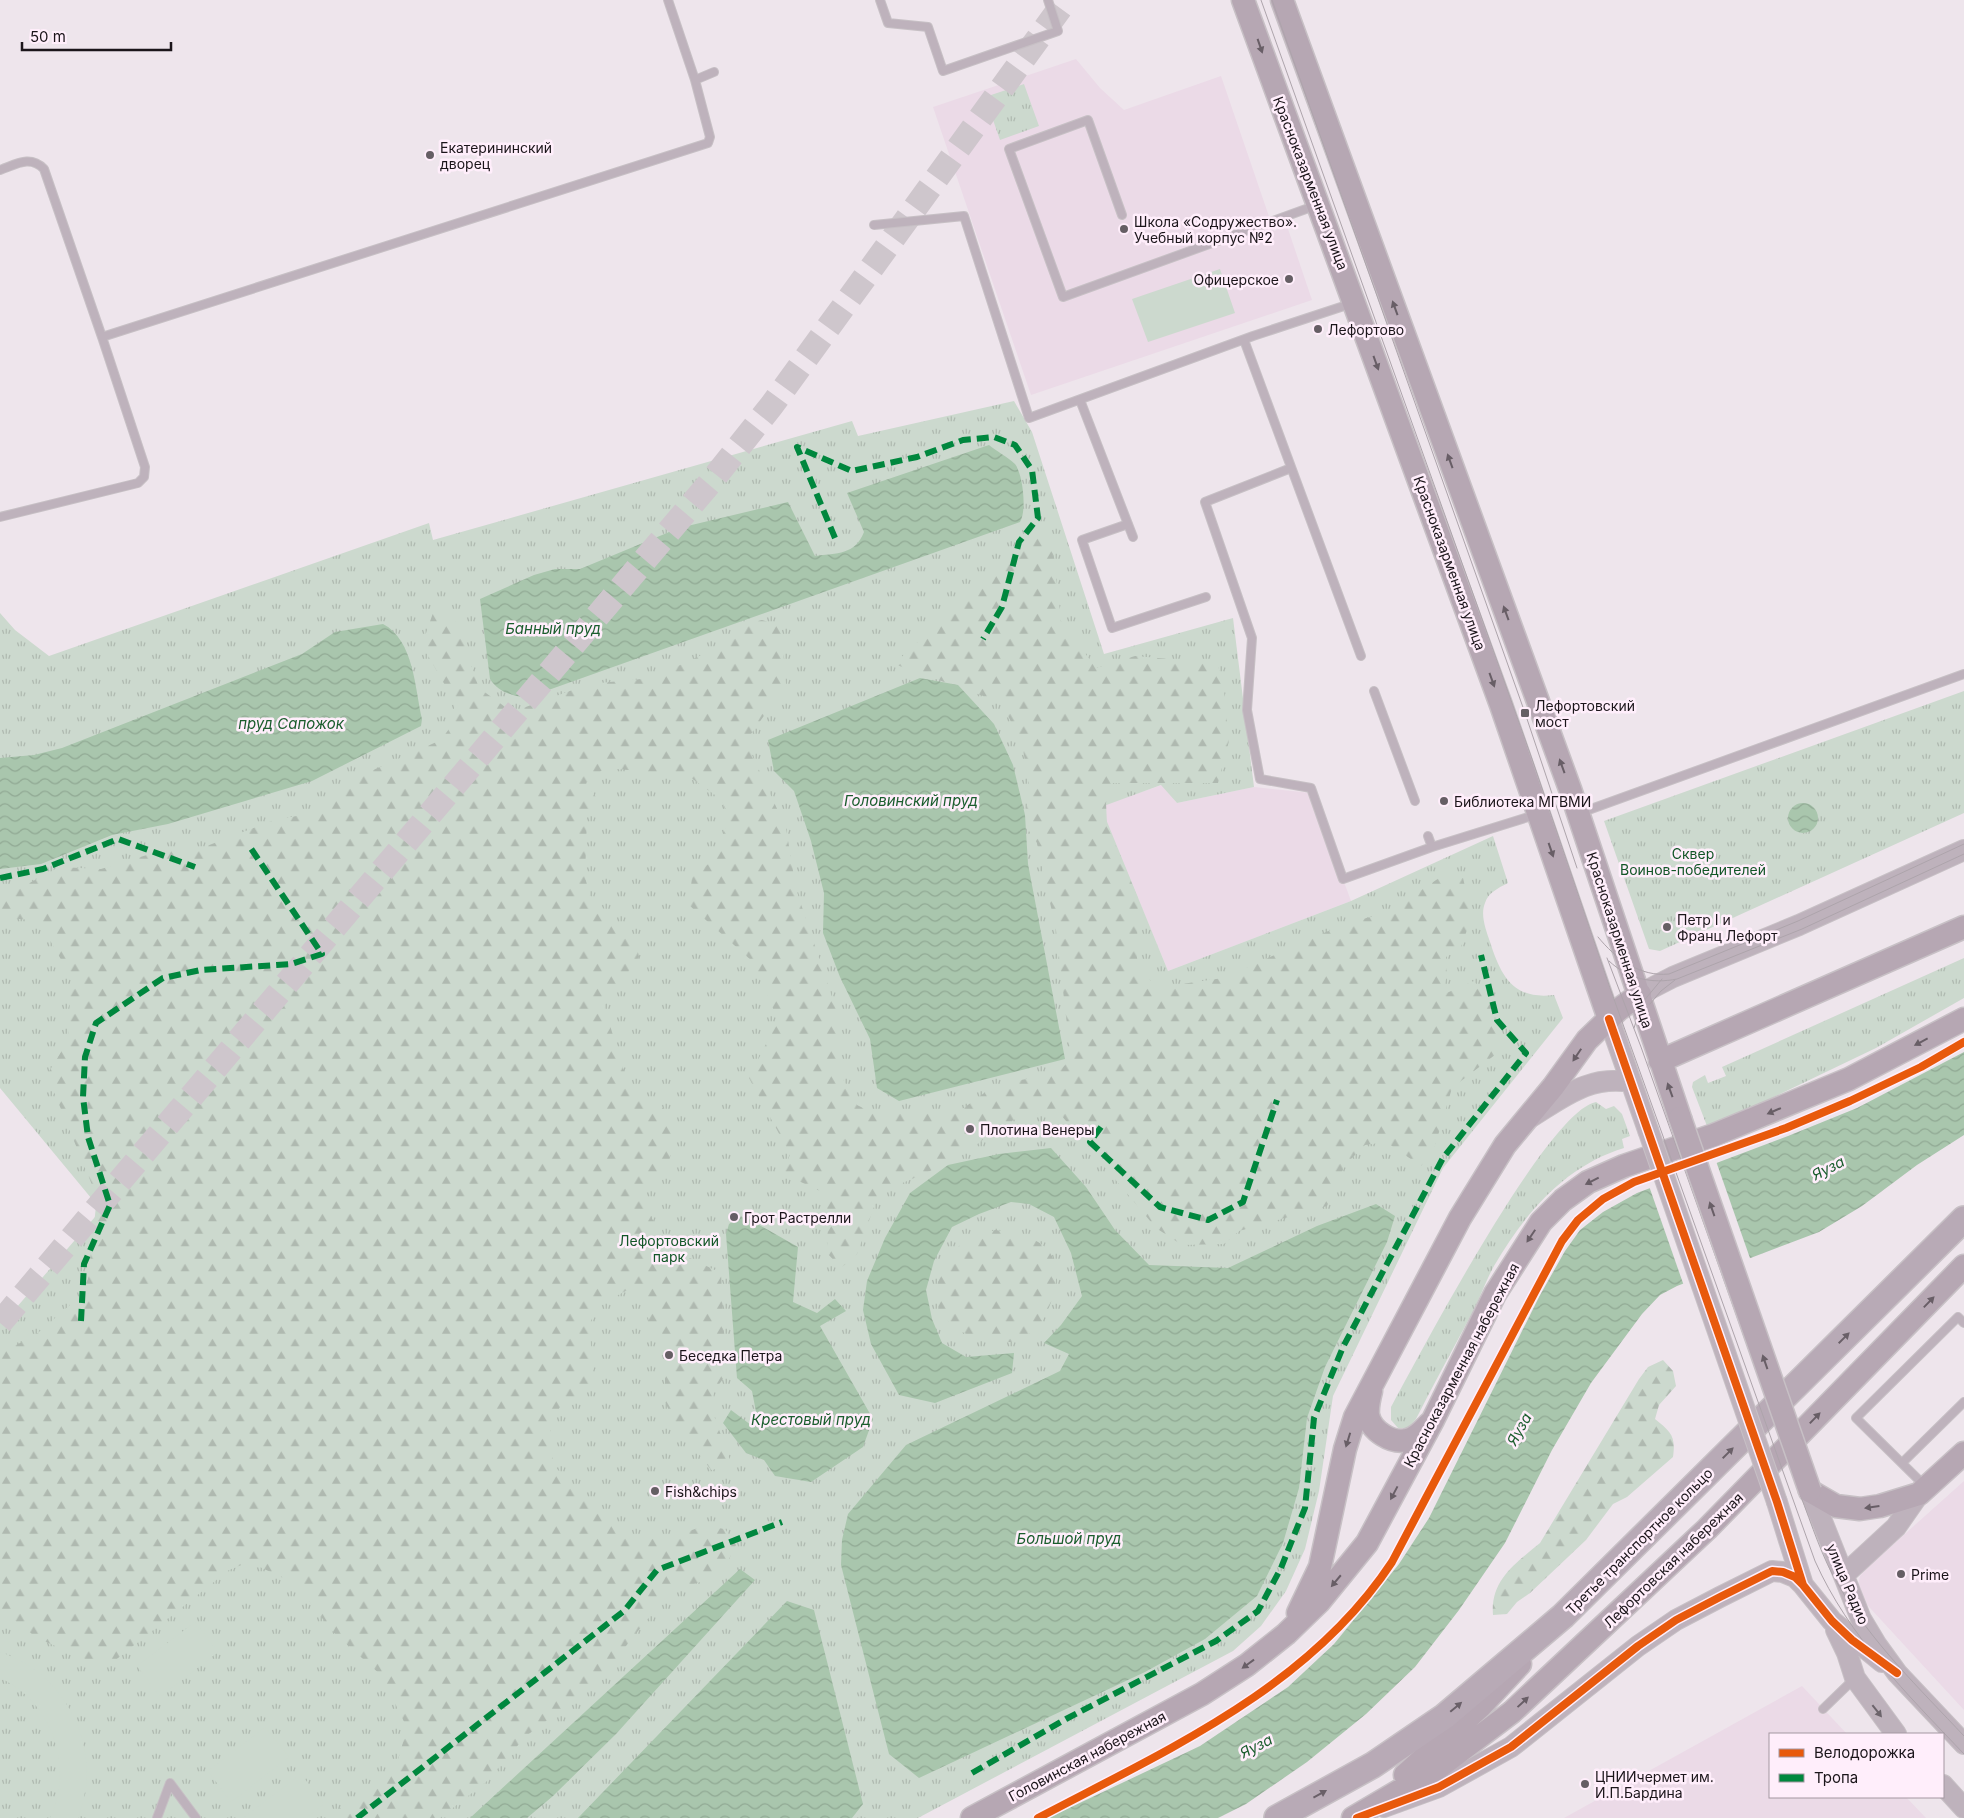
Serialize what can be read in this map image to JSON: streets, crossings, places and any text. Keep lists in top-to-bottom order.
{
  "streets": {
    "main road": [
      "Красноказарменная улица",
      "Красноказарменная набережная",
      "Третье транспортное кольцо",
      "Лефортовская набережная",
      "Головинская набережная"
    ],
    "street": ["улица Радио"]
  },
  "crossings": [
    ["Красноказарменная улица", "улица Радио"],
    ["Красноказарменная набережная", "Головинская набережная"]
  ],
  "water": [
    "Банный пруд",
    "пруд Сапожок",
    "Головинский пруд",
    "Яуза",
    "Крестовый пруд",
    "Большой пруд"
  ],
  "parks": ["Сквер Воинов-победителей", "Лефортовский парк"],
  "places": {
    "other": [
      "Екатерининский дворец",
      "Школа «Содружество». Учебный корпус №2",
      "Офицерское",
      "Лефортово",
      "Библиотека МГВМИ",
      "Петр I и Франц Лефорт",
      "Плотина Венеры",
      "Грот Растрелли",
      "Беседка Петра",
      "Fish&chips",
      "Prime",
      "ЦНИИчермет им. И.П.Бардина"
    ],
    "transit": ["Лефортовский мост"]
  },
  "legend": ["Велодорожка", "Тропа"],
  "scale_bar": "50 m"
}
